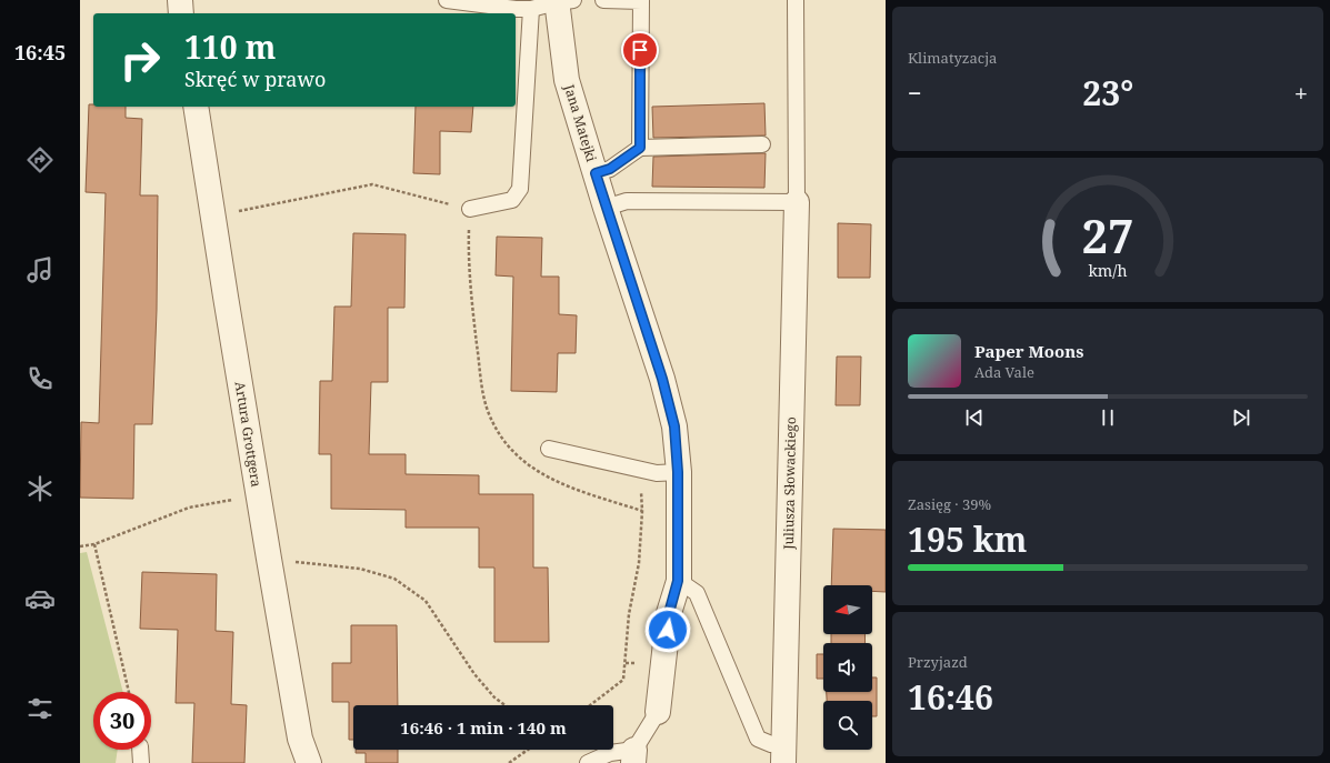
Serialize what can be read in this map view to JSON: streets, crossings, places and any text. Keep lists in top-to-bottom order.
{
  "streets": {
    "street": ["Jana Matejki", "Artura Grottgera", "Juliusza Słowackiego"]
  },
  "north": "left",
  "page": {
    "tabs": "16:45",
    "tile": [
      "Klimatyzacja",
      ["Zasięg · 39%", "195 km"],
      ["Przyjazd", "16:46"]
    ],
    "turn": ["110 m", "Skręć w prawo"],
    "heat": ["−", "23°", "+"],
    "song": ["Paper Moons", "Ada Vale"],
    "limit": "30",
    "trip": "16:46 · 1 min · 140 m",
    "gauge": ["27", "km/h"]
  }
}
